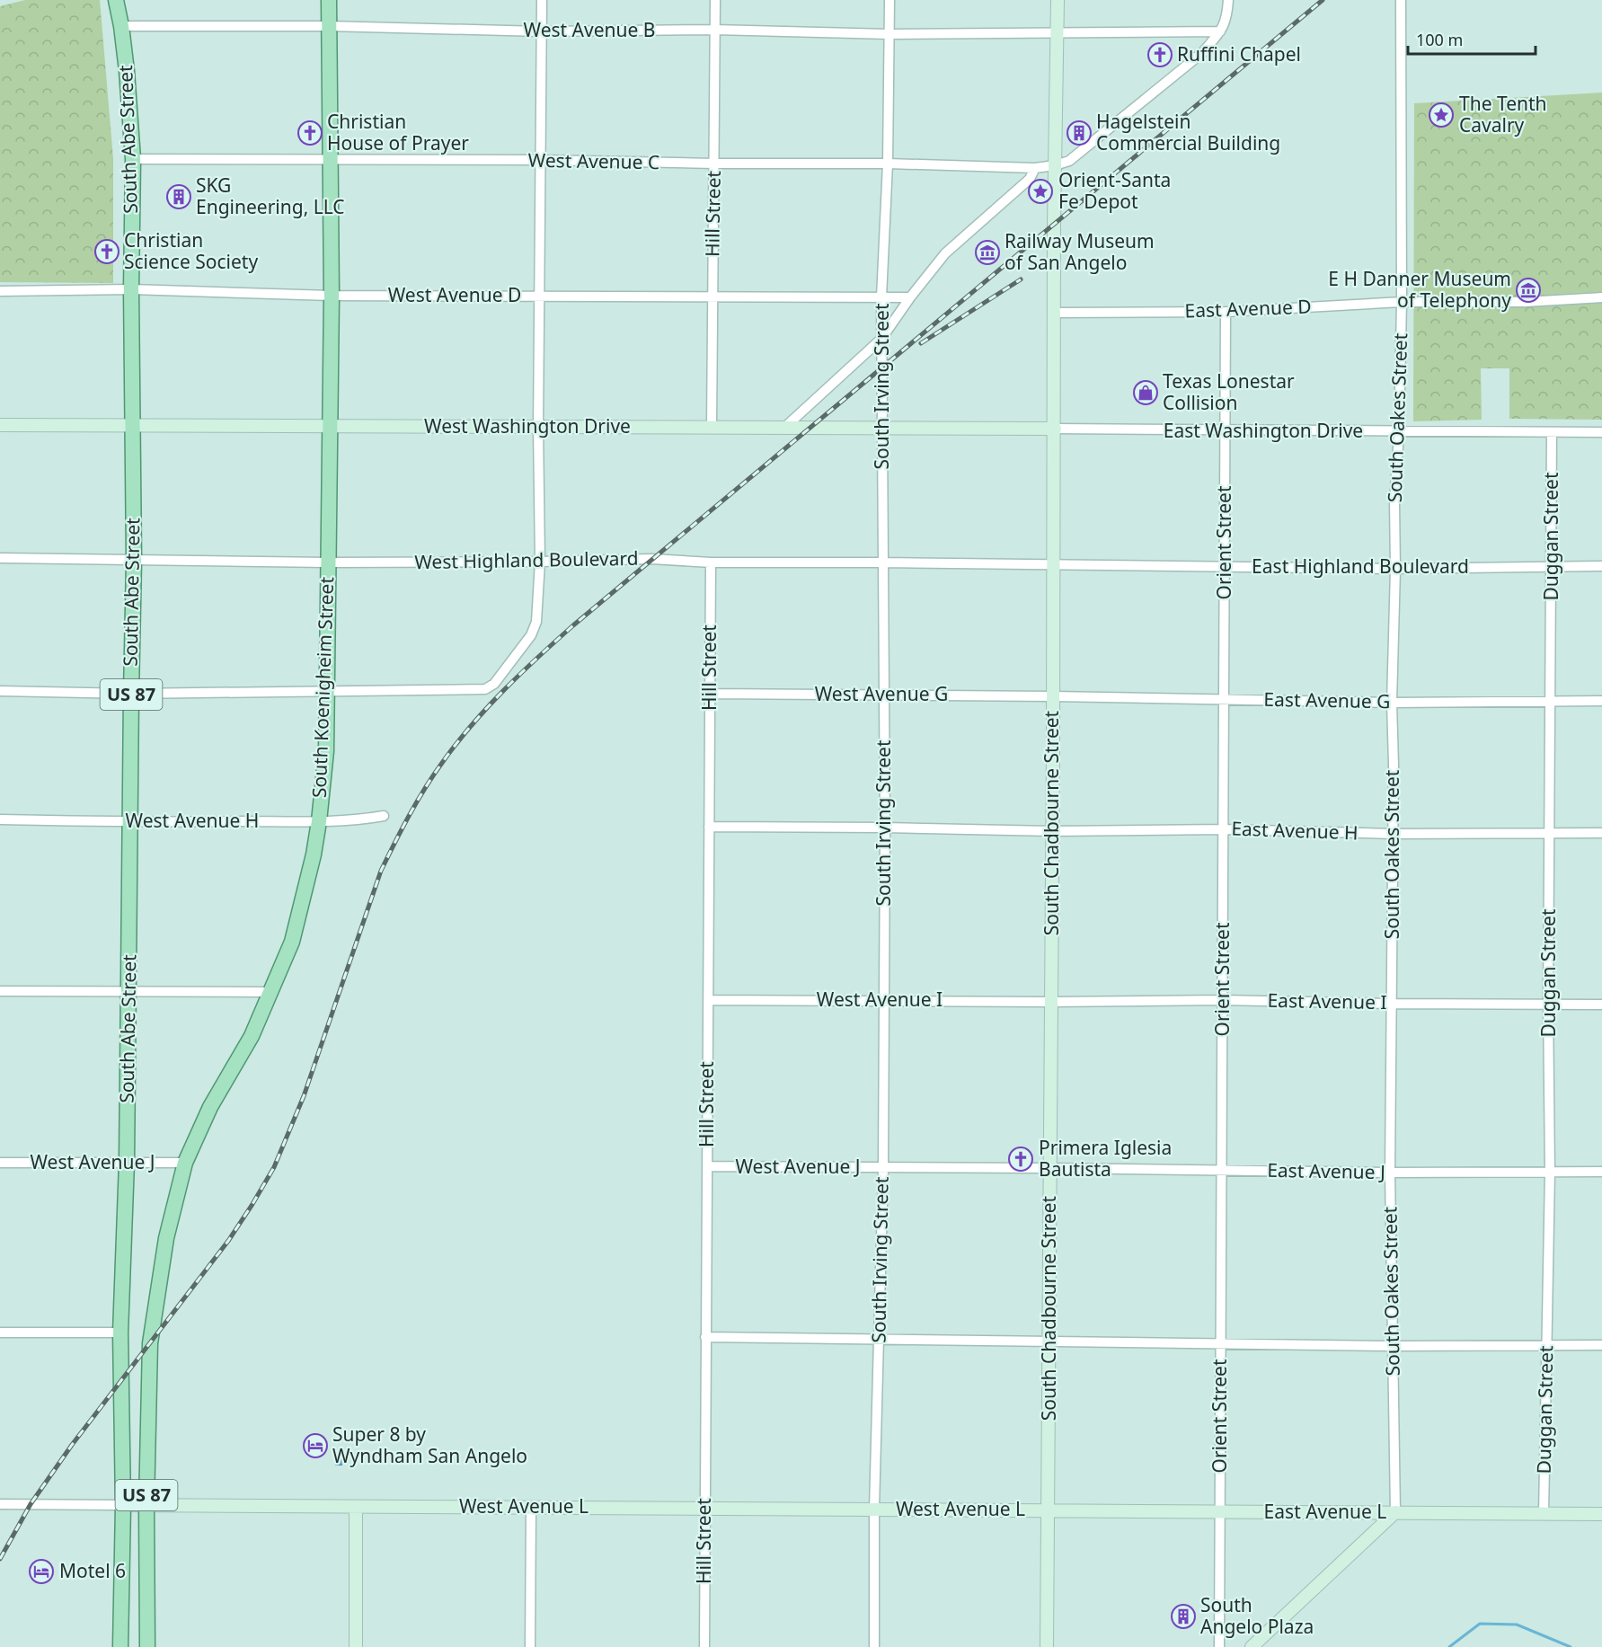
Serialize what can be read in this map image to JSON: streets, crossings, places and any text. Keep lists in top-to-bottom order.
{
  "streets": {
    "main road": [
      "South Abe Street",
      "West Washington Drive",
      "South Koenigheim Street",
      "US 87",
      "South Chadbourne Street",
      "West Avenue L",
      "East Avenue L"
    ],
    "street": [
      "West Avenue B",
      "West Avenue C",
      "Hill Street",
      "West Avenue D",
      "East Avenue D",
      "South Irving Street",
      "South Oakes Street",
      "East Washington Drive",
      "Duggan Street",
      "Orient Street",
      "West Highland Boulevard",
      "East Highland Boulevard",
      "West Avenue G",
      "East Avenue G",
      "West Avenue H",
      "East Avenue H",
      "West Avenue I",
      "East Avenue I",
      "West Avenue J",
      "East Avenue J"
    ]
  },
  "crossings": [
    ["West Avenue B", "South Abe Street"],
    ["West Avenue B", "Hill Street"],
    ["West Avenue B", "South Irving Street"],
    ["West Avenue B", "South Koenigheim Street"],
    ["West Avenue B", "South Chadbourne Street"],
    ["South Abe Street", "West Avenue C"],
    ["South Abe Street", "West Avenue D"],
    ["South Abe Street", "West Washington Drive"],
    ["South Abe Street", "West Highland Boulevard"],
    ["South Abe Street", "US 87"],
    ["South Abe Street", "West Avenue H"],
    ["South Abe Street", "West Avenue J"],
    ["South Abe Street", "West Avenue L"],
    ["West Avenue C", "Hill Street"],
    ["West Avenue C", "South Irving Street"],
    ["West Avenue C", "South Koenigheim Street"],
    ["West Avenue C", "South Chadbourne Street"],
    ["Hill Street", "West Avenue D"],
    ["Hill Street", "West Washington Drive"],
    ["Hill Street", "West Highland Boulevard"],
    ["Hill Street", "West Avenue G"],
    ["Hill Street", "West Avenue I"],
    ["Hill Street", "West Avenue J"],
    ["Hill Street", "West Avenue L"],
    ["West Avenue D", "South Irving Street"],
    ["West Avenue D", "South Koenigheim Street"],
    ["East Avenue D", "South Oakes Street"],
    ["East Avenue D", "Orient Street"],
    ["East Avenue D", "South Chadbourne Street"],
    ["South Irving Street", "West Washington Drive"],
    ["South Irving Street", "West Highland Boulevard"],
    ["South Irving Street", "West Avenue G"],
    ["South Irving Street", "West Avenue I"],
    ["South Irving Street", "West Avenue J"],
    ["South Irving Street", "West Avenue L"],
    ["South Oakes Street", "East Washington Drive"],
    ["South Oakes Street", "East Highland Boulevard"],
    ["South Oakes Street", "East Avenue G"],
    ["South Oakes Street", "East Avenue H"],
    ["South Oakes Street", "East Avenue I"],
    ["South Oakes Street", "East Avenue J"],
    ["South Oakes Street", "East Avenue L"],
    ["West Washington Drive", "East Washington Drive"],
    ["West Washington Drive", "South Koenigheim Street"],
    ["West Washington Drive", "South Chadbourne Street"],
    ["East Washington Drive", "Duggan Street"],
    ["East Washington Drive", "Orient Street"],
    ["East Washington Drive", "South Chadbourne Street"],
    ["Duggan Street", "East Highland Boulevard"],
    ["Duggan Street", "East Avenue G"],
    ["Duggan Street", "East Avenue H"],
    ["Duggan Street", "East Avenue I"],
    ["Duggan Street", "East Avenue J"],
    ["Duggan Street", "East Avenue L"],
    ["Orient Street", "East Highland Boulevard"],
    ["Orient Street", "East Avenue G"],
    ["Orient Street", "East Avenue H"],
    ["Orient Street", "East Avenue I"],
    ["Orient Street", "East Avenue J"],
    ["Orient Street", "East Avenue L"],
    ["West Highland Boulevard", "East Highland Boulevard"],
    ["West Highland Boulevard", "South Koenigheim Street"],
    ["West Highland Boulevard", "South Chadbourne Street"],
    ["East Highland Boulevard", "South Chadbourne Street"],
    ["South Koenigheim Street", "US 87"],
    ["South Koenigheim Street", "West Avenue H"],
    ["South Koenigheim Street", "West Avenue J"],
    ["South Koenigheim Street", "West Avenue L"],
    ["US 87", "West Avenue L"],
    ["West Avenue G", "East Avenue G"],
    ["West Avenue G", "South Chadbourne Street"],
    ["East Avenue G", "South Chadbourne Street"],
    ["South Chadbourne Street", "East Avenue H"],
    ["South Chadbourne Street", "West Avenue I"],
    ["South Chadbourne Street", "East Avenue I"],
    ["South Chadbourne Street", "West Avenue J"],
    ["South Chadbourne Street", "East Avenue J"],
    ["South Chadbourne Street", "West Avenue L"],
    ["South Chadbourne Street", "East Avenue L"],
    ["West Avenue I", "East Avenue I"],
    ["West Avenue J", "East Avenue J"],
    ["West Avenue L", "East Avenue L"]
  ],
  "places": {
    "church": [
      "Ruffini Chapel",
      "Christian House of Prayer",
      "Christian Science Society",
      "Primera Iglesia Bautista"
    ],
    "place": ["The Tenth Cavalry", "Orient-Santa Fe Depot"],
    "building": ["Hagelstein Commercial Building", "SKG Engineering, LLC", "South Angelo Plaza"],
    "museum": ["Railway Museum of San Angelo", "E H Danner Museum of Telephony"],
    "shop": ["Texas Lonestar Collision"],
    "hotel": ["Super 8 by Wyndham San Angelo", "Motel 6"]
  },
  "scale_bar": "100 m"
}
